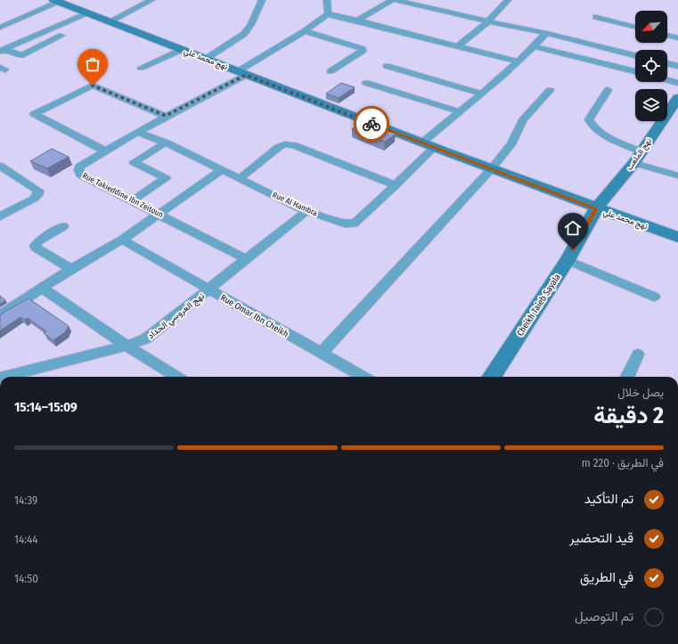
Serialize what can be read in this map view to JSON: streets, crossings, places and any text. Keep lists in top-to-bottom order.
{
  "streets": {
    "street": [
      "نهج محمد علي",
      "نهج الملعب",
      "Rue Takieddine Ibn Zeitoun",
      "Rue Al Hambra",
      "Cheikh Taieb Sayala",
      "نهج العروسي الحداد",
      "Rue Omar Ibn Cheikh"
    ]
  },
  "crossings": [
    ["نهج محمد علي", "نهج الملعب"],
    ["نهج محمد علي", "Rue Takieddine Ibn Zeitoun"],
    ["نهج محمد علي", "Rue Al Hambra"],
    ["نهج محمد علي", "Cheikh Taieb Sayala"],
    ["نهج الملعب", "Cheikh Taieb Sayala"],
    ["Rue Takieddine Ibn Zeitoun", "Rue Al Hambra"],
    ["Rue Takieddine Ibn Zeitoun", "نهج العروسي الحداد"],
    ["Rue Al Hambra", "نهج العروسي الحداد"],
    ["نهج العروسي الحداد", "Rue Omar Ibn Cheikh"]
  ],
  "north": "bottom left",
  "page": {
    "heading": ["2 دقيقة", "يصل خلال", "15:09–15:14"],
    "bar": "في الطريق · 220 m",
    "list": [
      ["تم التأكيد", "14:39"],
      ["قيد التحضير", "14:44"],
      ["في الطريق", "14:50"],
      "تم التوصيل"
    ]
  }
}
